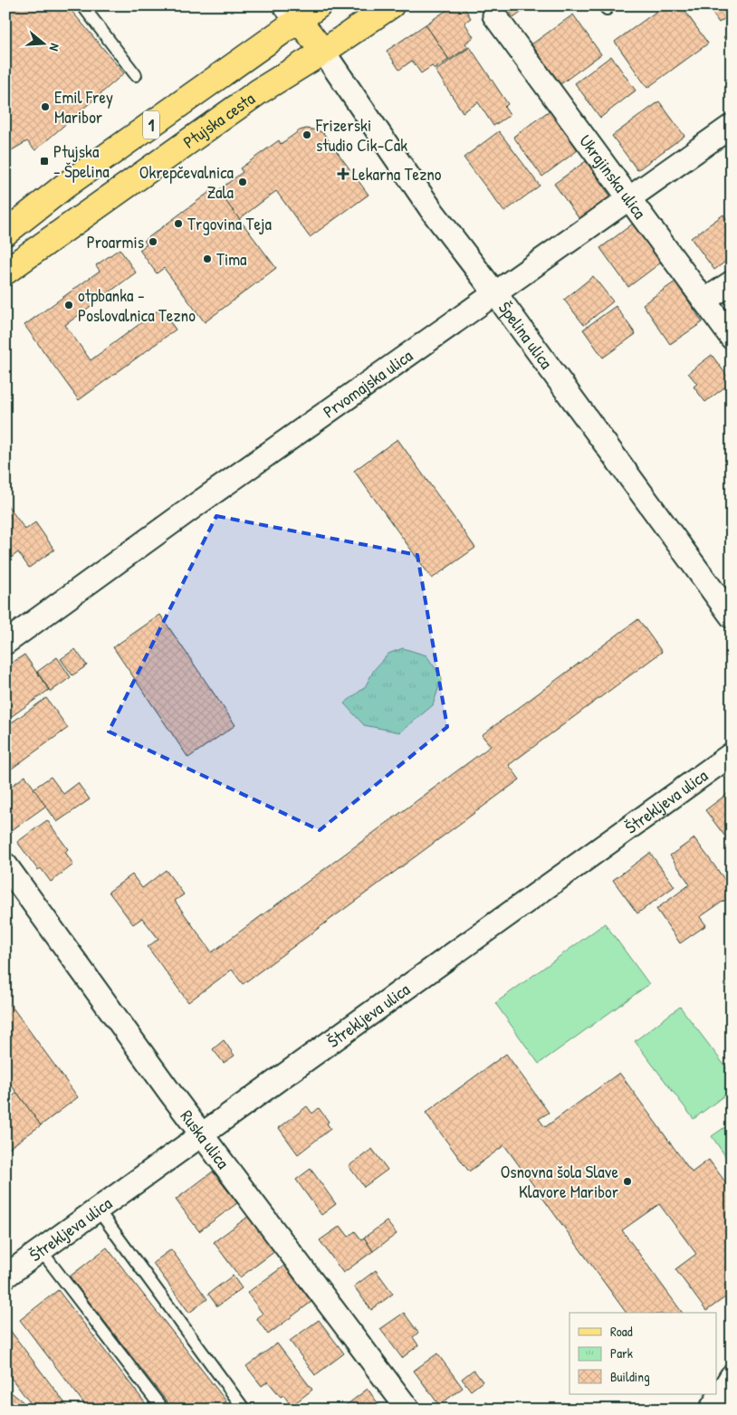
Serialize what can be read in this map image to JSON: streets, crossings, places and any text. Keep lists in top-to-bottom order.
{
  "streets": {
    "main road": ["Ptujska cesta", "1"],
    "street": [
      "Ukrajinska ulica",
      "Špelina ulica",
      "Prvomajska ulica",
      "Štrekljeva ulica",
      "Ruska ulica"
    ]
  },
  "crossings": [
    ["Ptujska cesta", "Špelina ulica"],
    ["Ukrajinska ulica", "Prvomajska ulica"],
    ["Špelina ulica", "Prvomajska ulica"],
    ["Štrekljeva ulica", "Ruska ulica"]
  ],
  "places": {
    "other": [
      "Emil Frey Maribor",
      "Frizerski studio Cik-Cak",
      "Okrepčevalnica Zala",
      "Trgovina Teja",
      "Proarmis",
      "Tima",
      "otpbanka - Poslovalnica Tezno",
      "Osnovna šola Slave Klavore Maribor"
    ],
    "transit": ["Ptujska - Špelina"],
    "health": ["Lekarna Tezno"]
  },
  "legend": ["Road", "Park", "Building"],
  "north": "right"
}
